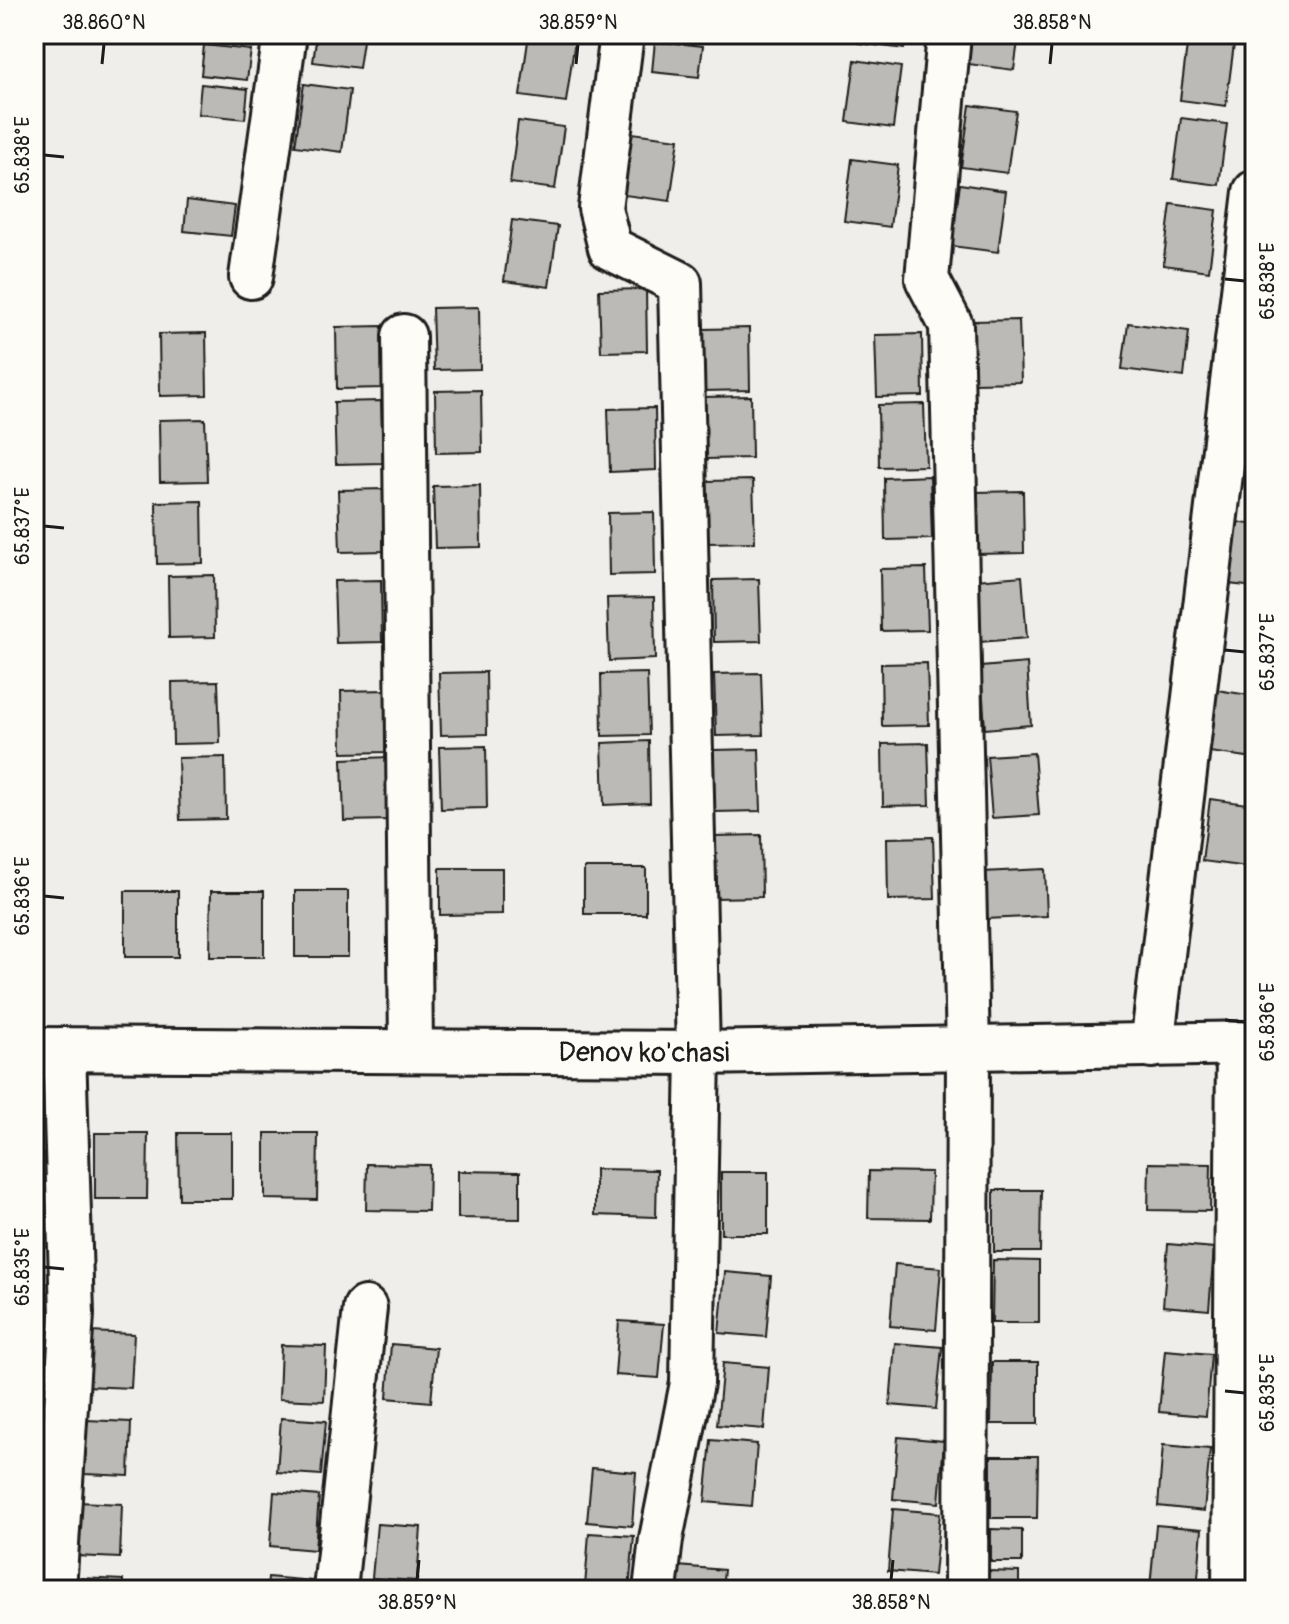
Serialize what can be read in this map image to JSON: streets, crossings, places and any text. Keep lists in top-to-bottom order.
{
  "streets": {
    "street": ["Denov ko'chasi"]
  },
  "coordinates": [
    "38.860°N",
    "38.859°N",
    "38.858°N",
    "65.838°E",
    "65.837°E",
    "65.836°E",
    "65.835°E"
  ]
}
